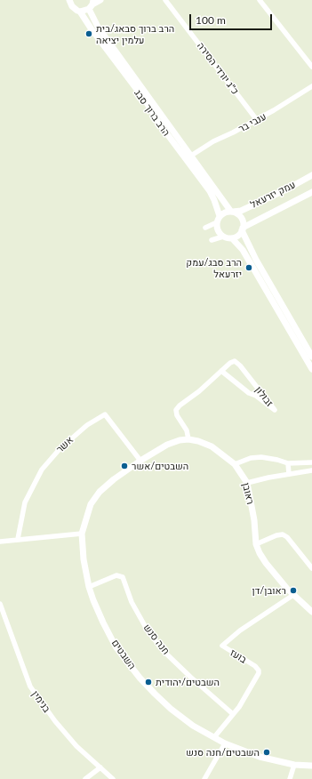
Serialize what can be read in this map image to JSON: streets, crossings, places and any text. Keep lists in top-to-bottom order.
{
  "streets": {
    "street": [
      "כ\"ג יורדי הסירה",
      "הרב ברוך סבג",
      "ענבי בר",
      "עמק יזרעאל",
      "זבולון",
      "אשר",
      "ראובן",
      "חנה סנש",
      "השבטים",
      "בועז",
      "בנימין"
    ]
  },
  "crossings": [
    ["כ\"ג יורדי הסירה", "ענבי בר"],
    ["הרב ברוך סבג", "ענבי בר"],
    ["הרב ברוך סבג", "עמק יזרעאל"],
    ["זבולון", "ראובן"],
    ["אשר", "ראובן"],
    ["אשר", "השבטים"],
    ["ראובן", "השבטים"],
    ["ראובן", "בועז"],
    ["חנה סנש", "השבטים"],
    ["חנה סנש", "בועז"],
    ["השבטים", "בועז"]
  ],
  "places": [
    "הרב ברוך סבאג/בית עלמין יציאה",
    "הרב סבג/עמק יזרעאל",
    "השבטים/אשר",
    "ראובן/דן",
    "השבטים/יהודית",
    "השבטים/חנה סנש"
  ],
  "scale_bar": "100 m"
}
